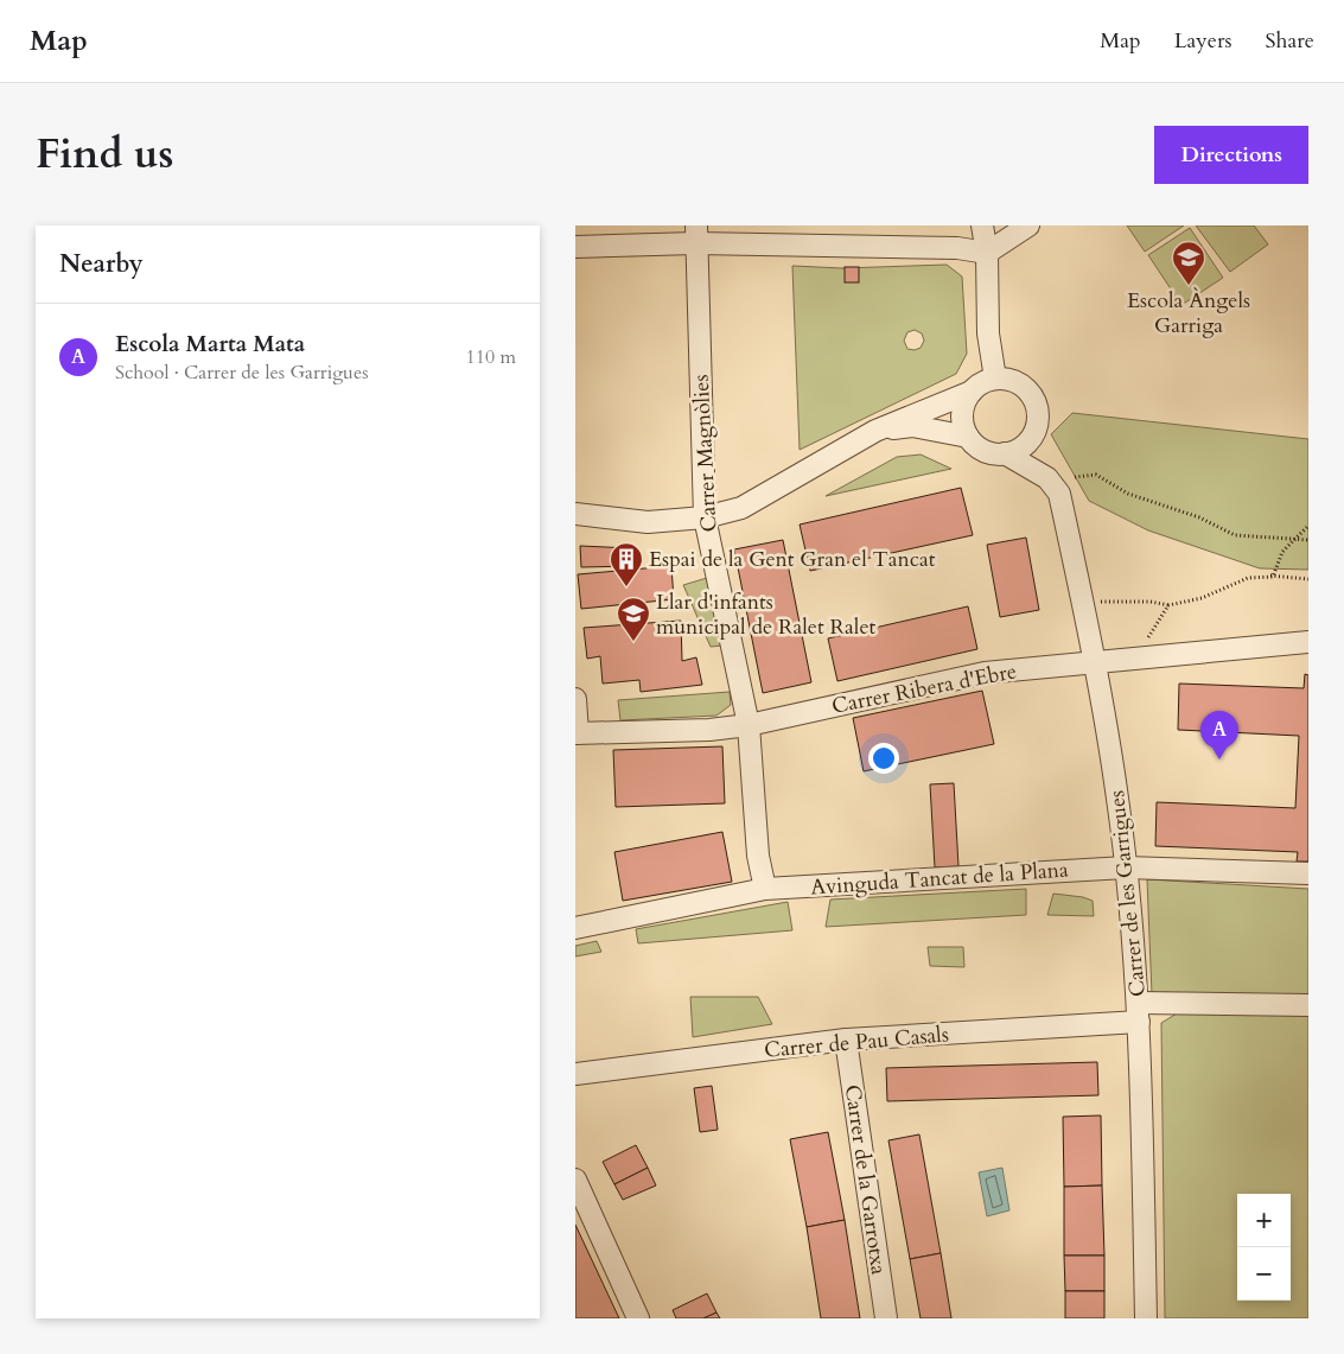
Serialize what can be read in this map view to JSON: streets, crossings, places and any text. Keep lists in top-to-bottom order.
{
  "streets": {
    "street": [
      "Carrer Magnòlies",
      "Carrer Ribera d'Ebre",
      "Avinguda Tancat de la Plana",
      "Carrer de les Garrigues",
      "Carrer de Pau Casals",
      "Carrer de la Garrotxa"
    ]
  },
  "crossings": [
    ["Carrer Magnòlies", "Carrer Ribera d'Ebre"],
    ["Carrer Magnòlies", "Avinguda Tancat de la Plana"],
    ["Carrer Ribera d'Ebre", "Carrer de les Garrigues"],
    ["Avinguda Tancat de la Plana", "Carrer de les Garrigues"],
    ["Carrer de les Garrigues", "Carrer de Pau Casals"],
    ["Carrer de Pau Casals", "Carrer de la Garrotxa"]
  ],
  "places": {
    "school or university": ["Escola Àngels Garriga", "Llar d'infants municipal de Ralet Ralet"],
    "building": ["Espai de la Gent Gran el Tancat"]
  },
  "page": {
    "header": "Map",
    "nav": ["Map", "Layers", "Share"],
    "title": "Find us",
    "buttons": "Directions",
    "heading": "Nearby",
    "list": [
      {
        "mark": "A",
        "name": "Escola Marta Mata",
        "note": "School · Carrer de les Garrigues",
        "value": "110 m"
      }
    ],
    "pins": "A",
    "map_buttons": ["+", "−"]
  }
}
